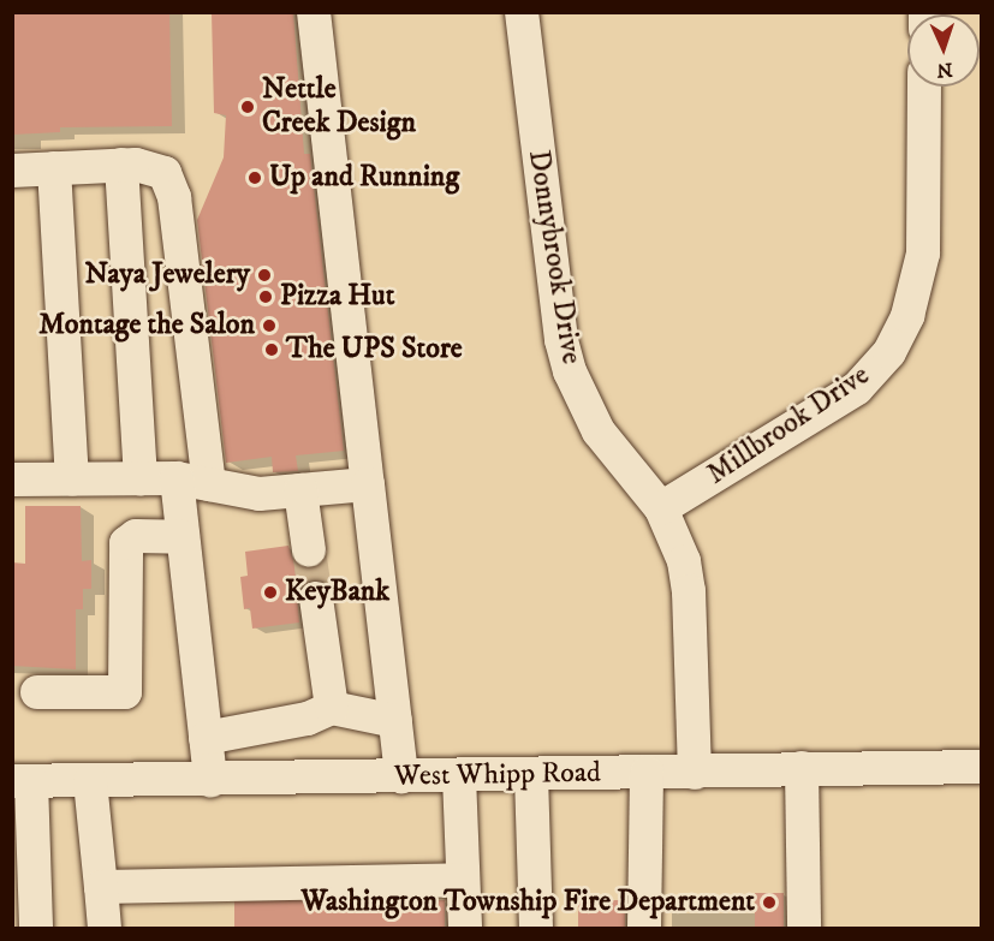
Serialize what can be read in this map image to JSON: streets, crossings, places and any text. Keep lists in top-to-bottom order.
{
  "streets": {
    "street": ["Donnybrook Drive", "Millbrook Drive", "West Whipp Road"]
  },
  "crossings": [
    ["Donnybrook Drive", "Millbrook Drive"],
    ["Donnybrook Drive", "West Whipp Road"]
  ],
  "places": [
    "Nettle Creek Design",
    "Up and Running",
    "Naya Jewelery",
    "Pizza Hut",
    "Montage the Salon",
    "The UPS Store",
    "KeyBank",
    "Washington Township Fire Department"
  ],
  "north": "bottom"
}
